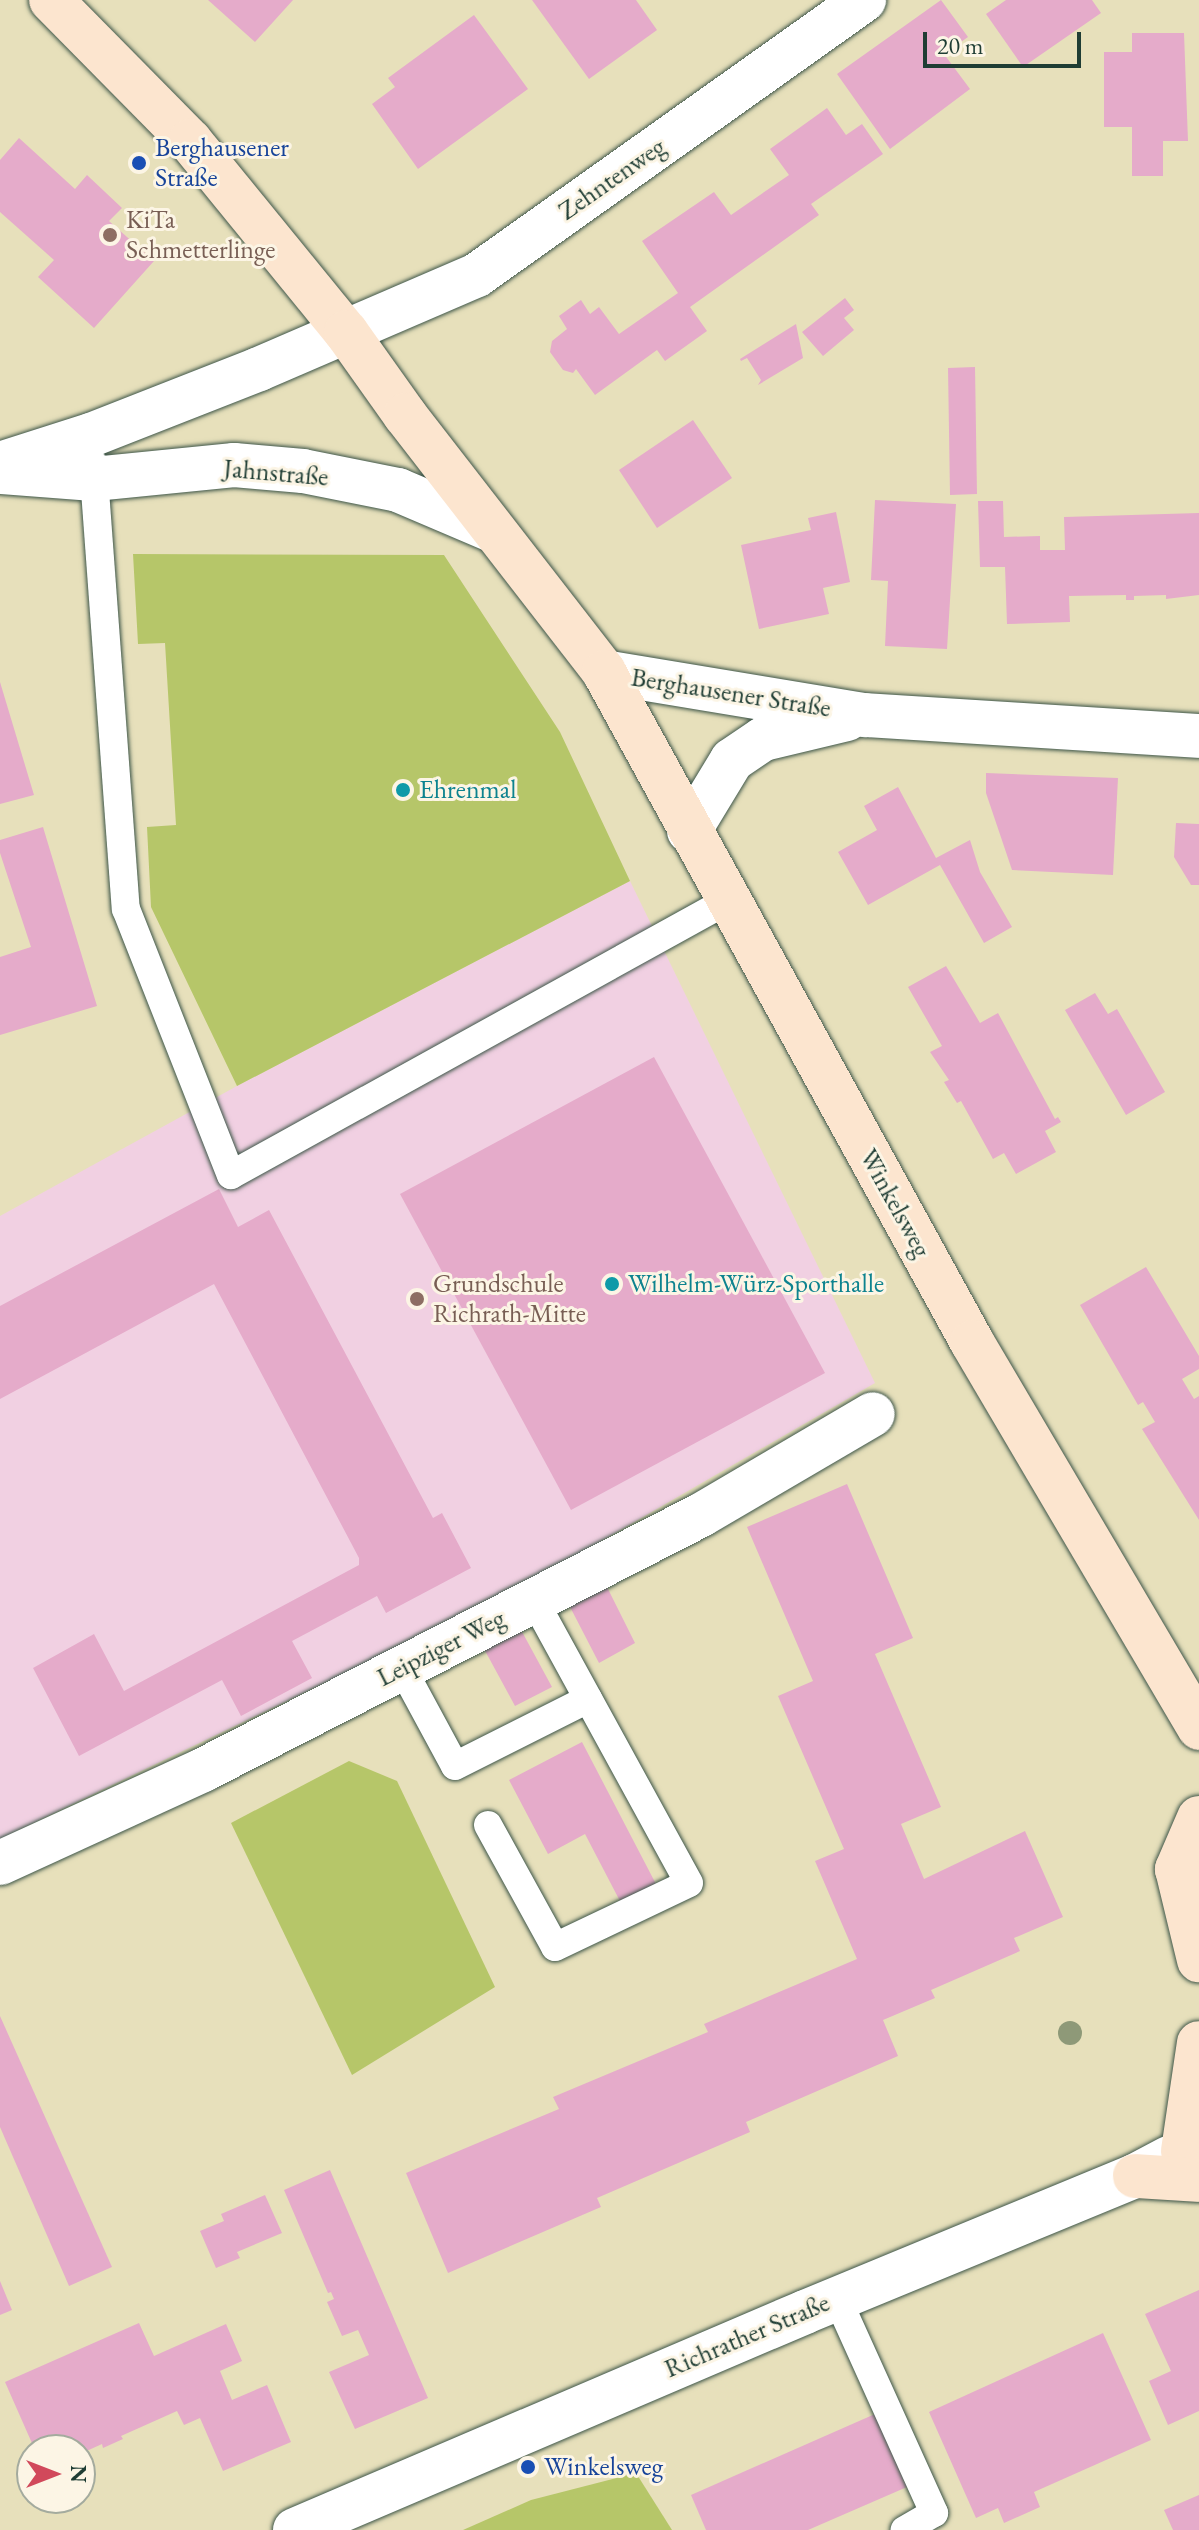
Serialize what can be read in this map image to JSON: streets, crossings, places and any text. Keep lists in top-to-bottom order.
{
  "streets": {
    "main road": ["Berghausener Straße", "Winkelsweg"],
    "street": [
      "Zehntenweg",
      "Jahnstraße",
      "Leipziger Weg",
      "Richrather Straße"
    ]
  },
  "crossings": [
    ["Zehntenweg", "Berghausener Straße"],
    ["Jahnstraße", "Berghausener Straße"],
    ["Berghausener Straße", "Winkelsweg"]
  ],
  "places": [
    "Berghausener Straße",
    "KiTa Schmetterlinge",
    "Ehrenmal",
    "Wilhelm-Würz-Sporthalle",
    "Grundschule Richrath-Mitte",
    "Winkelsweg"
  ],
  "scale_bar": "20 m",
  "north": "right"
}
